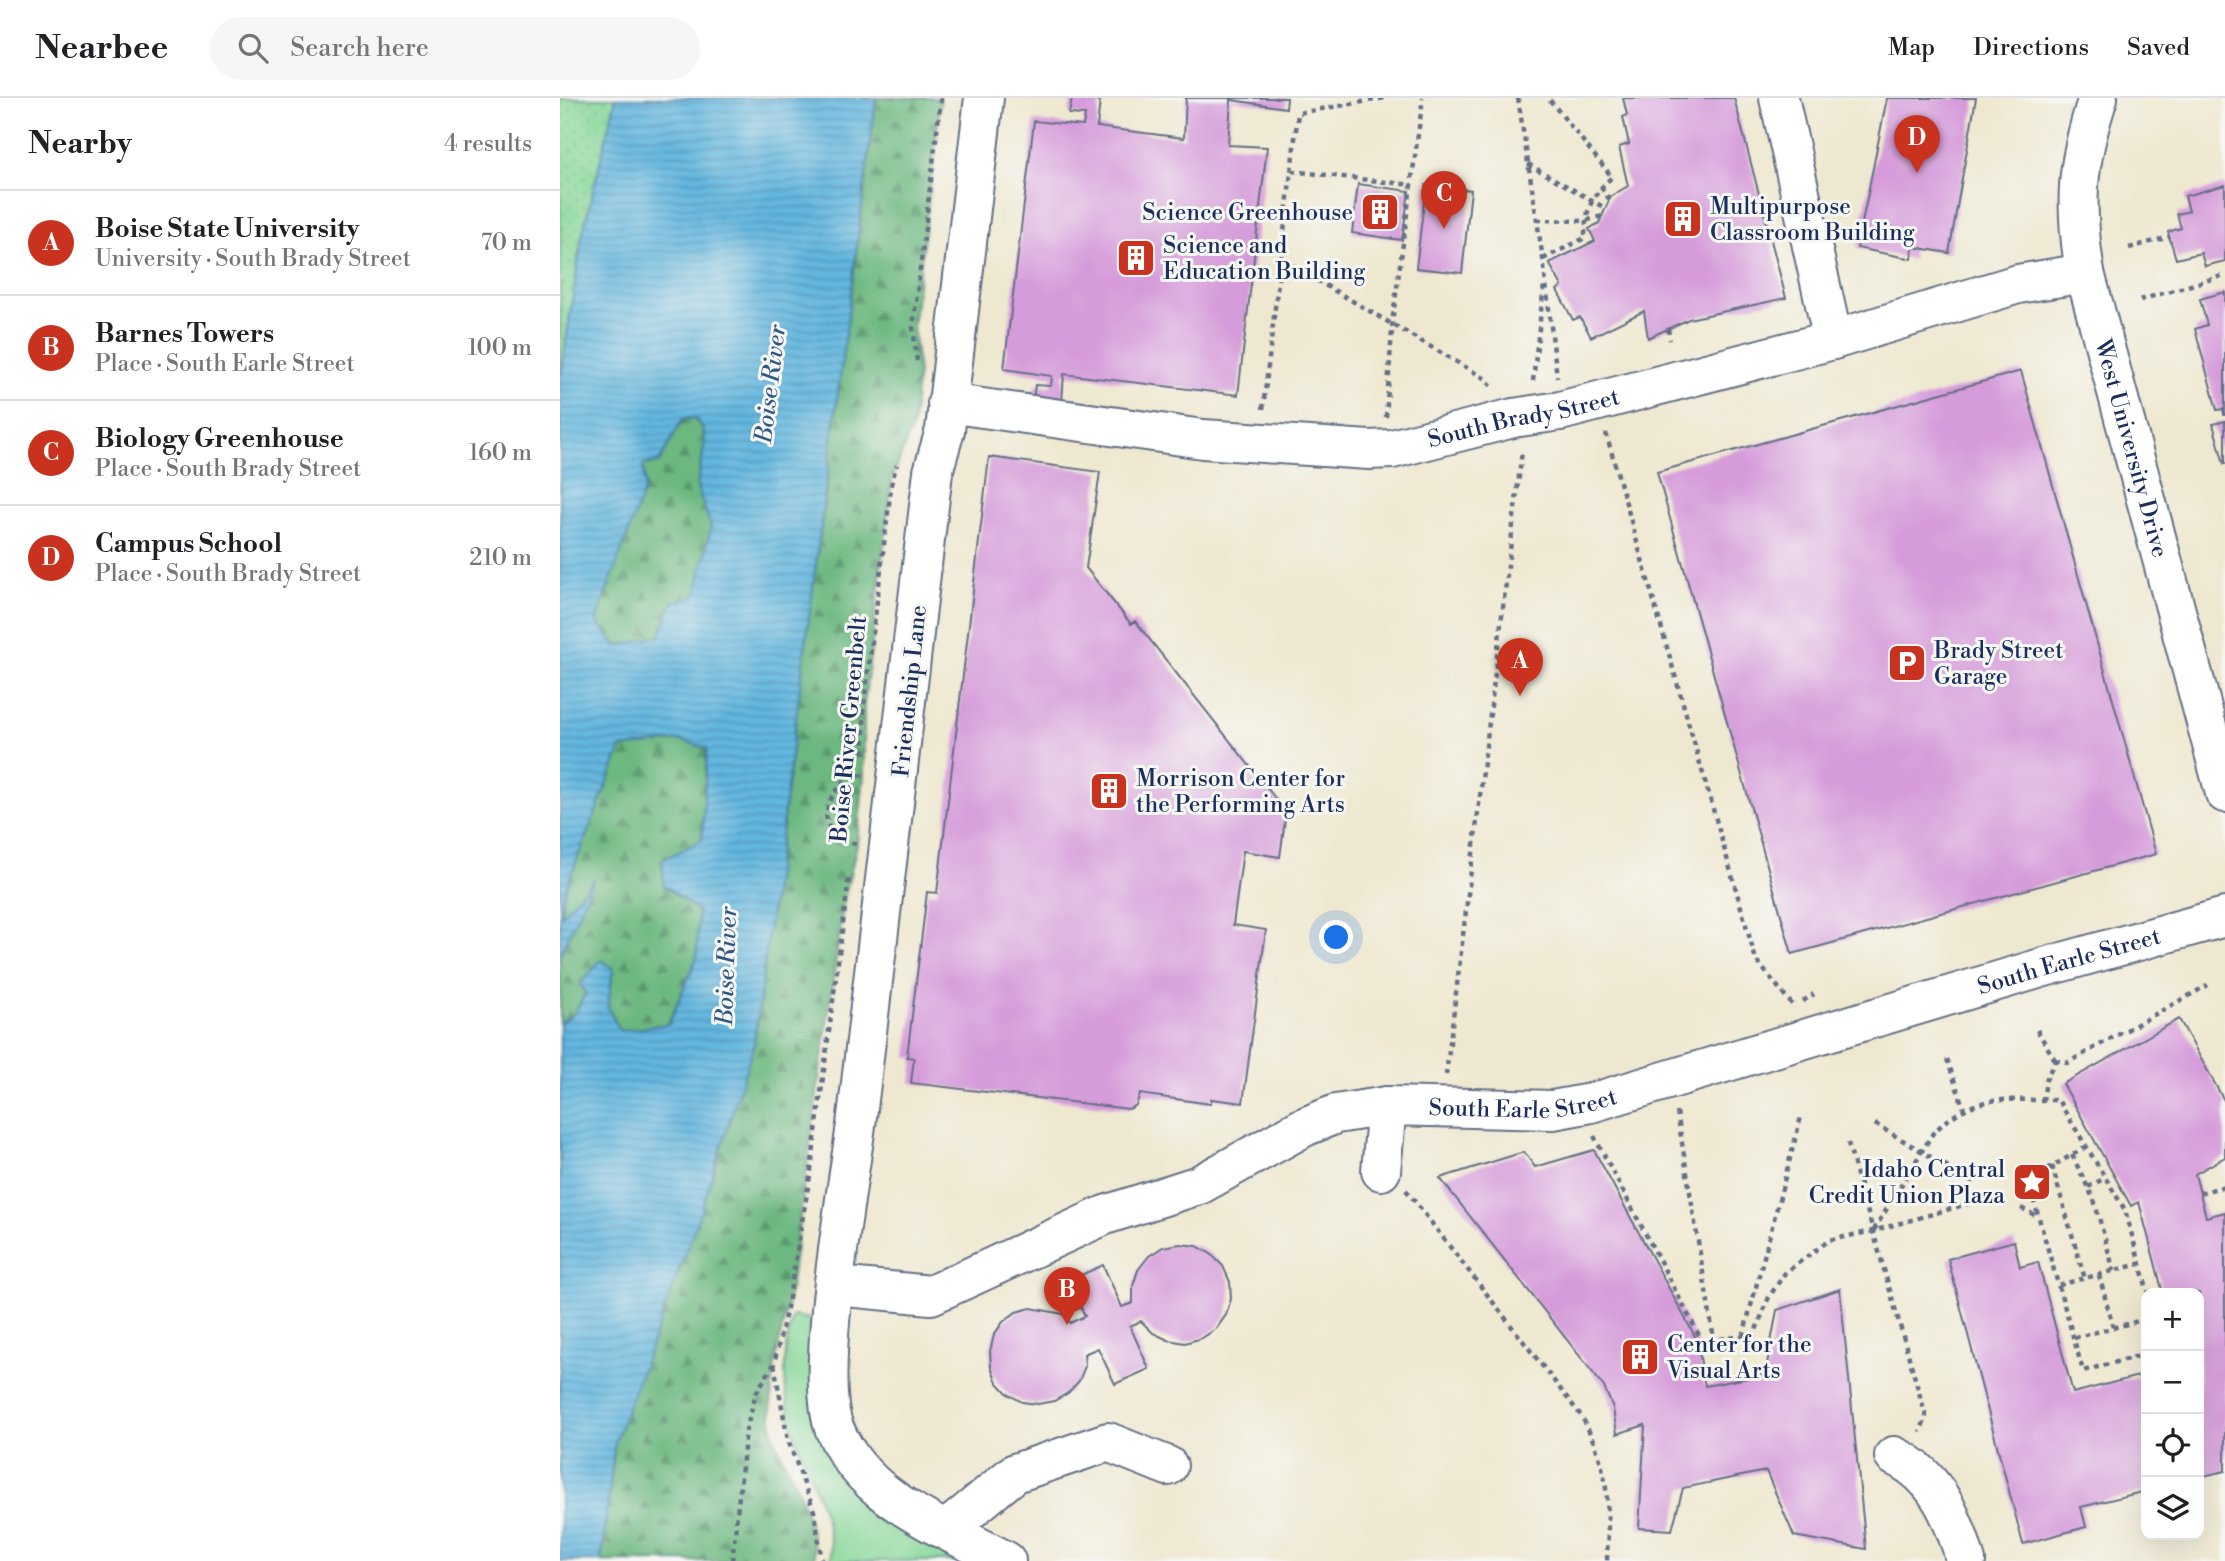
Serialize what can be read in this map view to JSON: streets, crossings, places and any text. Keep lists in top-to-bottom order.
{
  "streets": {
    "street": [
      "South Brady Street",
      "West University Drive",
      "Friendship Lane",
      "South Earle Street"
    ],
    "path": ["Boise River Greenbelt"]
  },
  "crossings": [
    ["South Brady Street", "West University Drive"],
    ["South Brady Street", "Friendship Lane"],
    ["Friendship Lane", "Boise River Greenbelt"],
    ["Friendship Lane", "South Earle Street"]
  ],
  "water": ["Boise River"],
  "places": {
    "building": [
      "Science Greenhouse",
      "Multipurpose Classroom Building",
      "Science and Education Building",
      "Morrison Center for the Performing Arts",
      "Center for the Visual Arts"
    ],
    "parking": ["Brady Street Garage"],
    "place": ["Idaho Central Credit Union Plaza"]
  },
  "page": {
    "header": "Nearbee",
    "search": "Search here",
    "nav": ["Map", "Directions", "Saved"],
    "heading": ["Nearby", "4 results"],
    "pins": [
      "D",
      "C",
      "A",
      "B"
    ],
    "list": [
      {
        "mark": "A",
        "name": "Boise State University",
        "note": "University · South Brady Street",
        "value": "70 m"
      },
      {
        "mark": "B",
        "name": "Barnes Towers",
        "note": "Place · South Earle Street",
        "value": "100 m"
      },
      {
        "mark": "C",
        "name": "Biology Greenhouse",
        "note": "Place · South Brady Street",
        "value": "160 m"
      },
      {
        "mark": "D",
        "name": "Campus School",
        "note": "Place · South Brady Street",
        "value": "210 m"
      }
    ],
    "map_buttons": ["+", "−"]
  }
}
